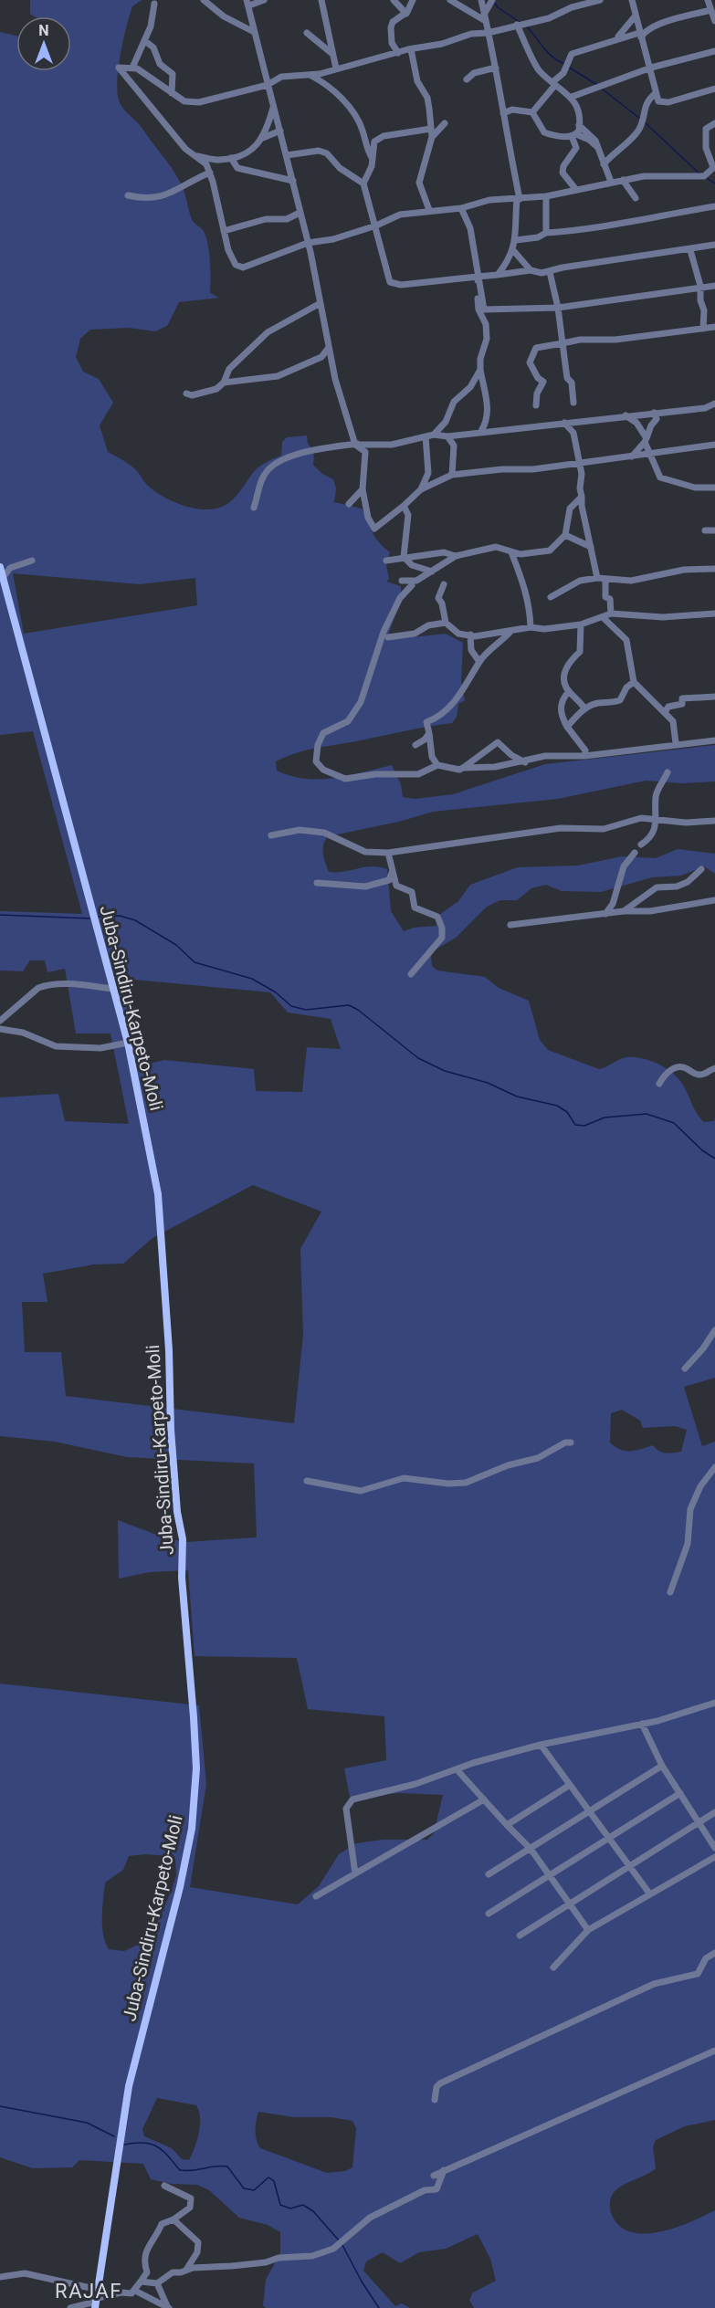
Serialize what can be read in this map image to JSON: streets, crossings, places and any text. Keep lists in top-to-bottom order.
{
  "streets": {
    "main road": ["Juba-Sindiru-Karpeto-Moli"]
  },
  "districts": ["RAJAF"],
  "north": "top"
}
